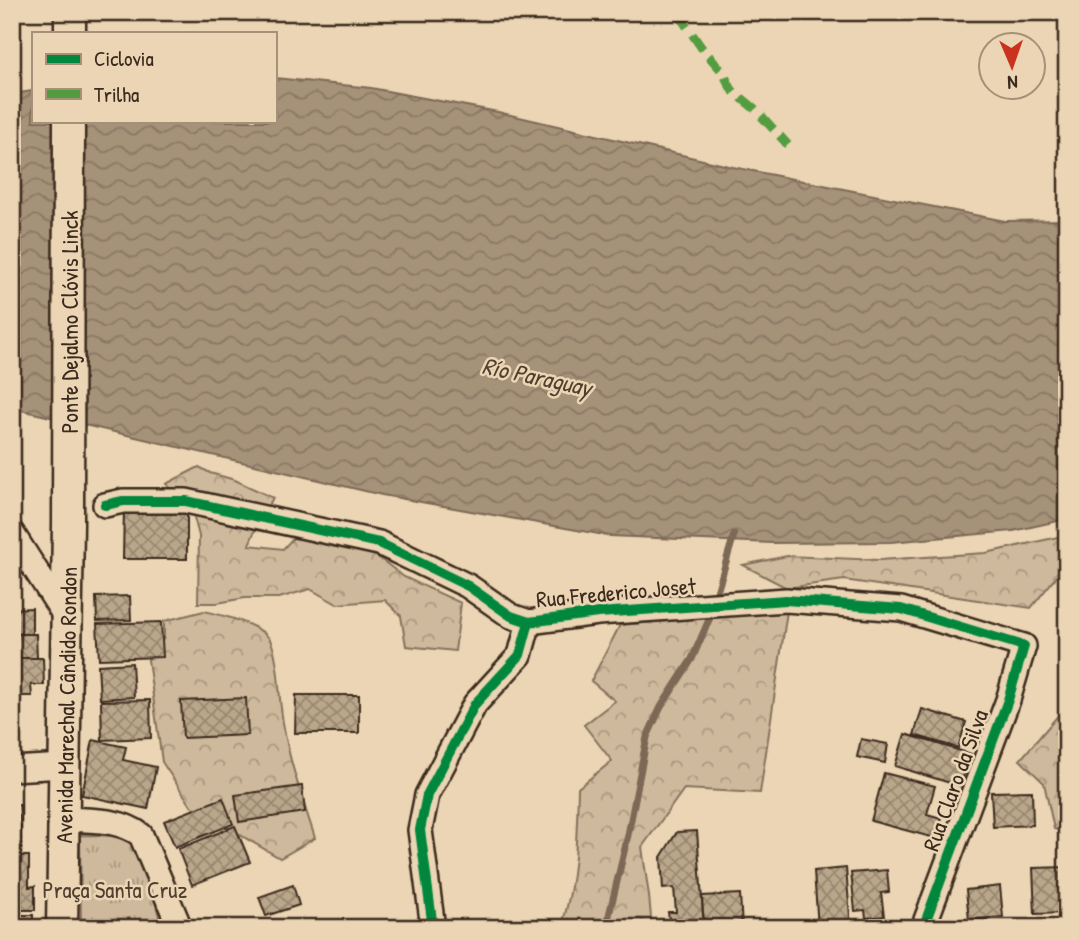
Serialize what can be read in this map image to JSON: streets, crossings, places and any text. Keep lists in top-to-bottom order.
{
  "streets": {
    "main road": ["Ponte Dejalmo Clóvis Linck", "Avenida Marechal Cândido Rondon"],
    "street": ["Rua Frederico Joset", "Rua Claro da Silva"]
  },
  "crossings": [
    ["Ponte Dejalmo Clóvis Linck", "Avenida Marechal Cândido Rondon"],
    ["Rua Frederico Joset", "Rua Claro da Silva"]
  ],
  "water": ["Río Paraguay"],
  "parks": ["Praça Santa Cruz"],
  "legend": ["Ciclovia", "Trilha"],
  "north": "bottom"
}
